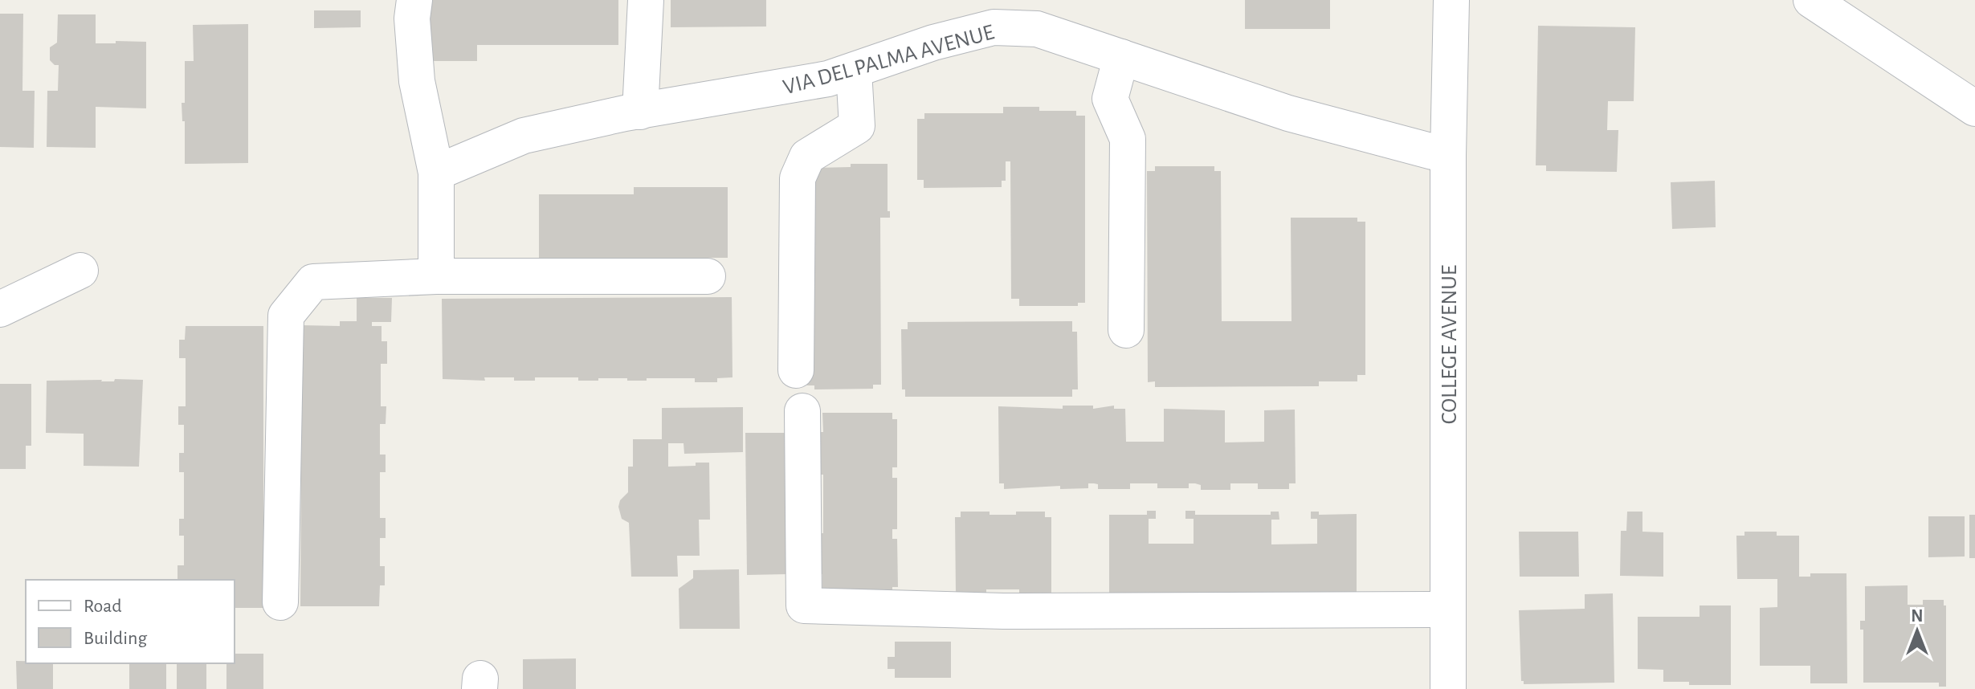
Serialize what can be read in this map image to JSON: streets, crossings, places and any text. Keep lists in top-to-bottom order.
{
  "streets": {
    "street": ["VIA DEL PALMA AVENUE", "COLLEGE AVENUE"]
  },
  "crossings": [
    ["VIA DEL PALMA AVENUE", "COLLEGE AVENUE"]
  ],
  "legend": ["Road", "Building"],
  "north": "top"
}
